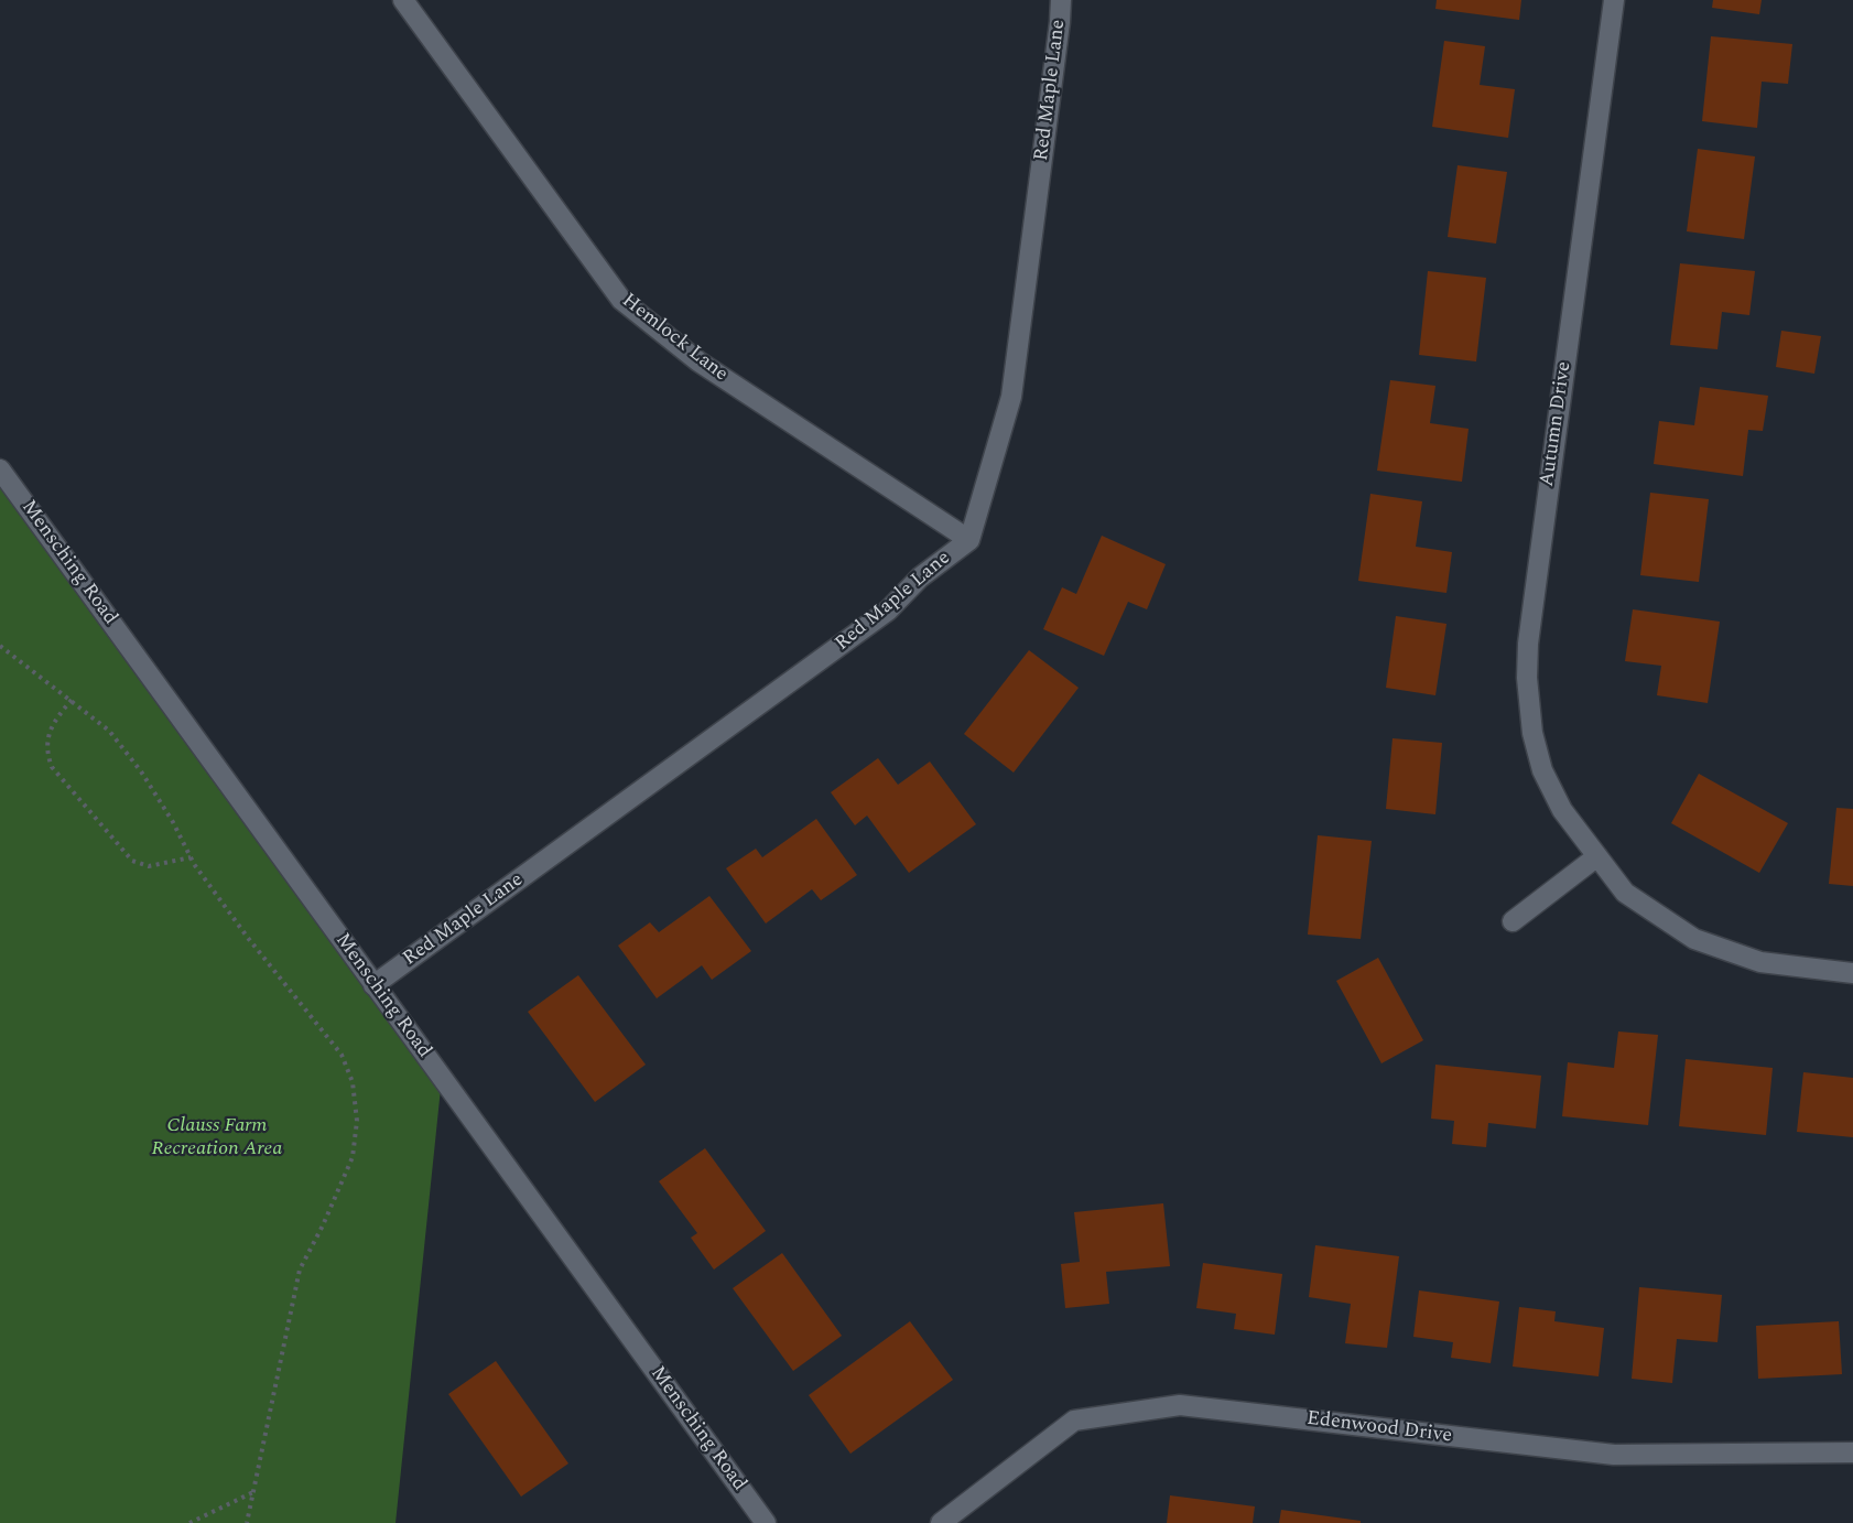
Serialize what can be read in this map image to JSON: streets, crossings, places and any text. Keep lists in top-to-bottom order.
{
  "streets": {
    "street": [
      "Red Maple Lane",
      "Hemlock Lane",
      "Autumn Drive",
      "Mensching Road",
      "Edenwood Drive"
    ]
  },
  "crossings": [
    ["Red Maple Lane", "Hemlock Lane"],
    ["Red Maple Lane", "Mensching Road"]
  ],
  "parks": ["Clauss Farm Recreation Area"]
}
